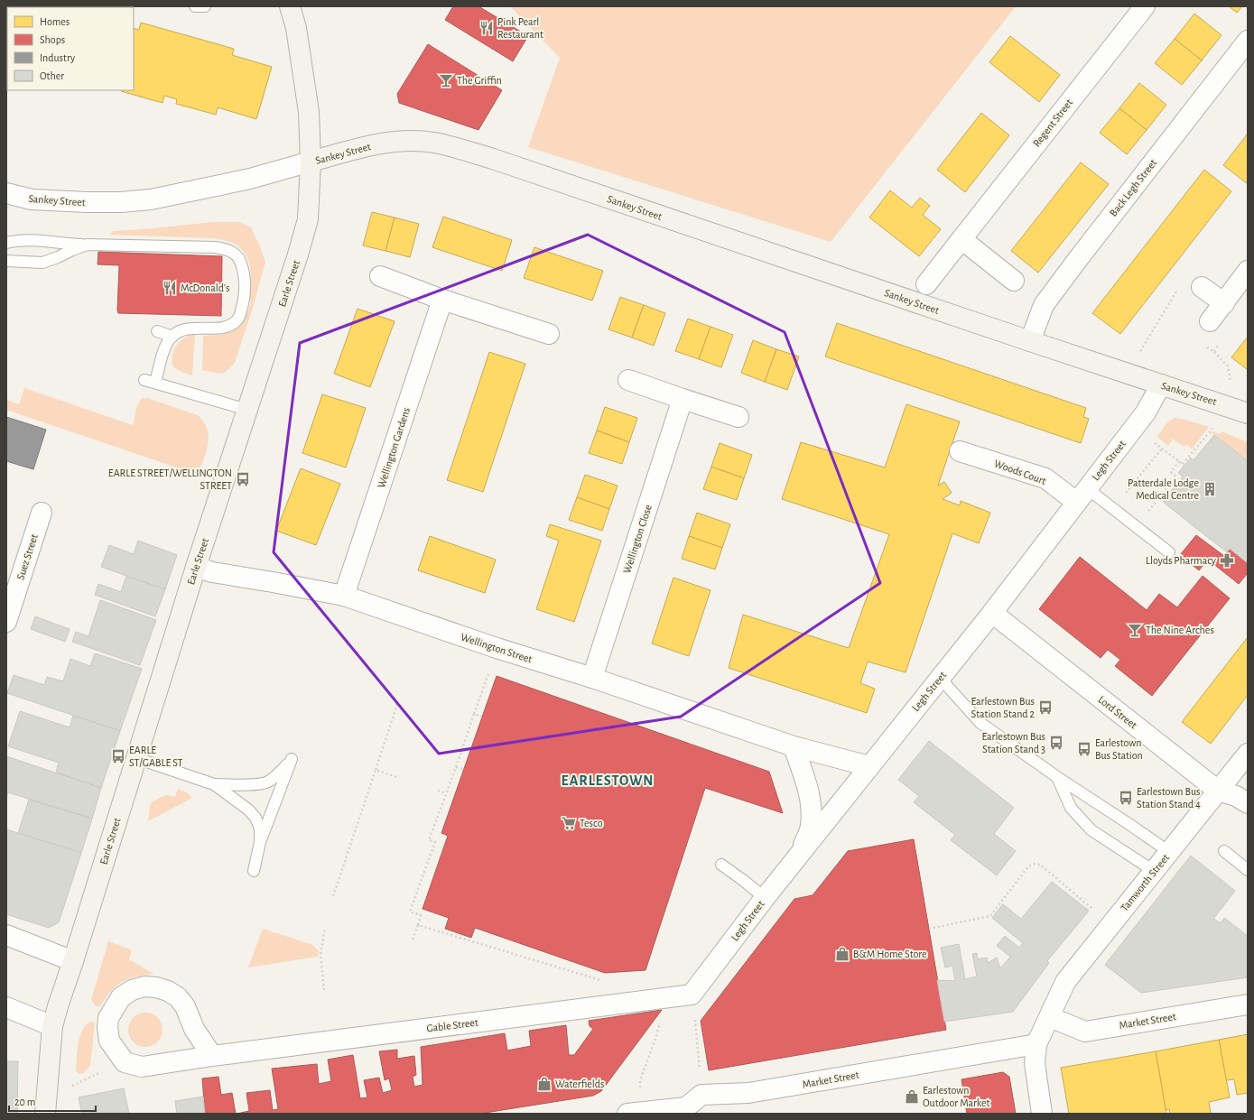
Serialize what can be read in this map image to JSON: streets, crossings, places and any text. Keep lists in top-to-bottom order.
{
  "streets": {
    "street": [
      "Regent Street",
      "Sankey Street",
      "Back Legh Street",
      "Earle Street",
      "Wellington Gardens",
      "Legh Street",
      "Woods Court",
      "Wellington Close",
      "Suez Street",
      "Wellington Street",
      "Lord Street",
      "Tamworth Street",
      "Market Street",
      "Gable Street"
    ]
  },
  "crossings": [
    ["Sankey Street", "Back Legh Street"],
    ["Sankey Street", "Earle Street"],
    ["Sankey Street", "Legh Street"],
    ["Earle Street", "Wellington Street"],
    ["Wellington Gardens", "Wellington Street"],
    ["Legh Street", "Woods Court"],
    ["Legh Street", "Wellington Street"],
    ["Legh Street", "Lord Street"],
    ["Legh Street", "Gable Street"],
    ["Wellington Close", "Wellington Street"],
    ["Lord Street", "Tamworth Street"],
    ["Tamworth Street", "Market Street"]
  ],
  "districts": ["EARLESTOWN"],
  "places": {
    "restaurant": ["Pink Pearl Restaurant", "McDonald's"],
    "bar": ["The Griffin", "The Nine Arches"],
    "bus stop": [
      "EARLE STREET/WELLINGTON STREET",
      "Earlestown Bus Station Stand 2",
      "Earlestown Bus Station Stand 3",
      "Earlestown Bus Station",
      "EARLE ST/GABLE ST",
      "Earlestown Bus Station Stand 4"
    ],
    "building": ["Patterdale Lodge Medical Centre"],
    "pharmacy": ["Lloyds Pharmacy"],
    "supermarket": ["Tesco"],
    "shop": ["B&M Home Store", "Waterfields", "Earlestown Outdoor Market"]
  },
  "legend": [
    "Homes",
    "Shops",
    "Industry",
    "Other"
  ],
  "scale_bar": "20 m"
}
